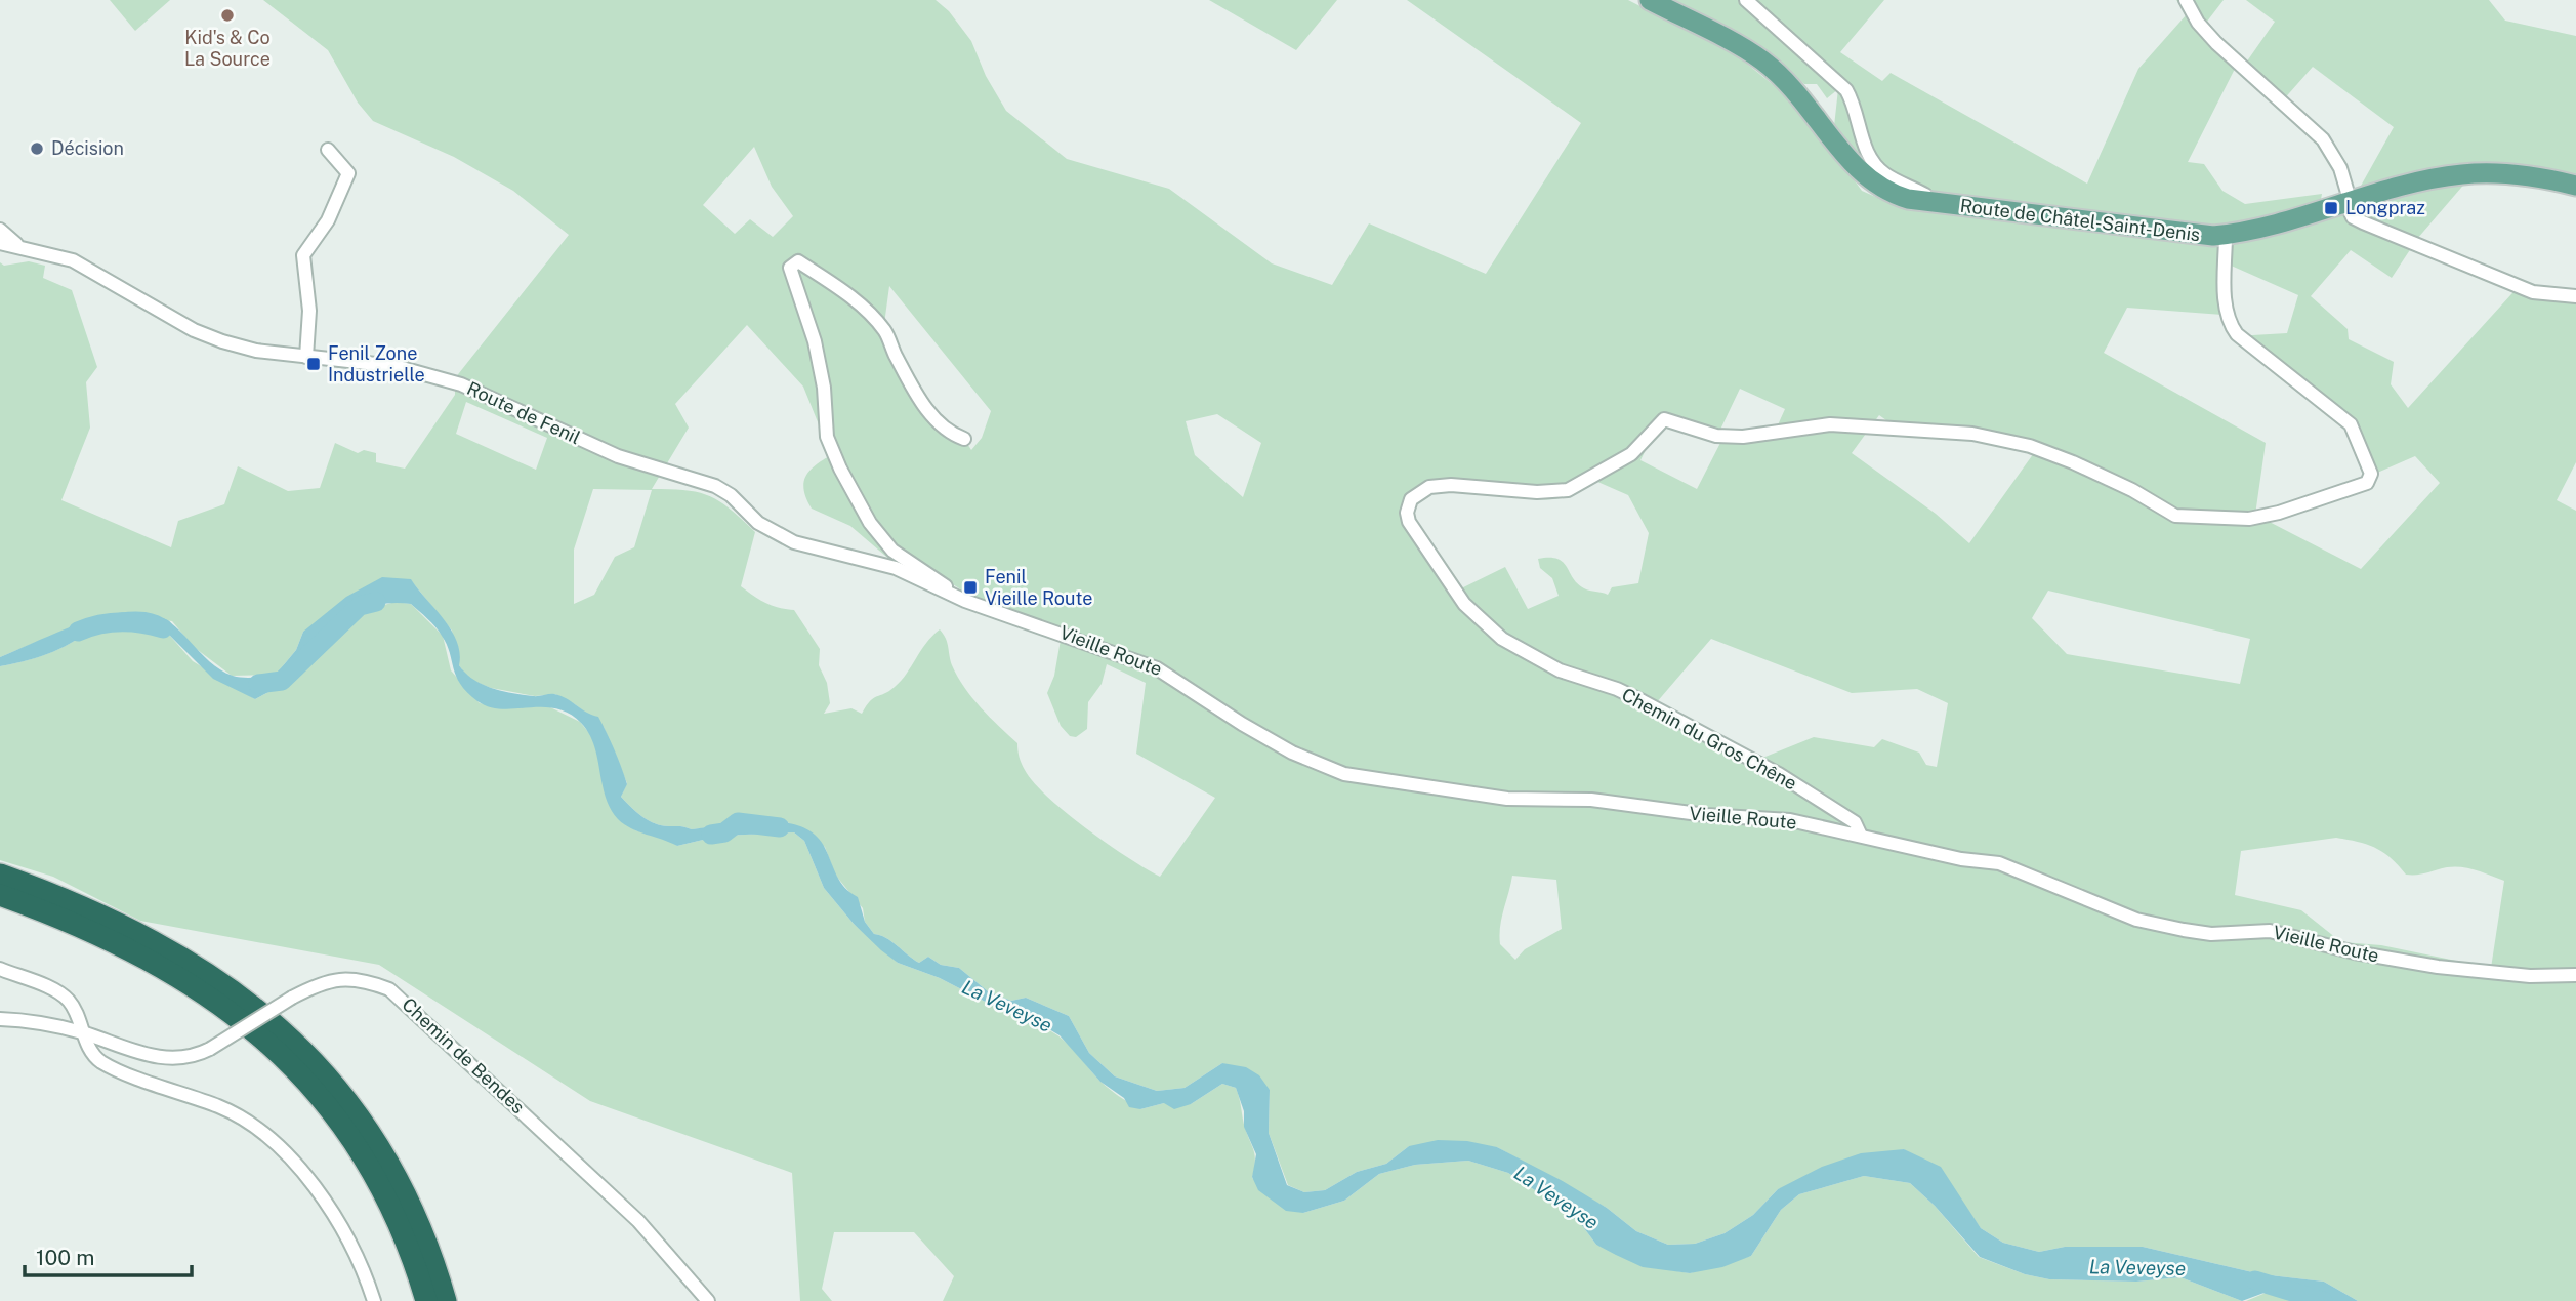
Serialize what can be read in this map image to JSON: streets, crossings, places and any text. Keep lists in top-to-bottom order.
{
  "streets": {
    "main road": ["Route de Châtel-Saint-Denis"],
    "street": [
      "Route de Fenil",
      "Vieille Route",
      "Chemin du Gros Chêne",
      "Chemin de Bendes"
    ]
  },
  "crossings": [
    ["Route de Châtel-Saint-Denis", "Chemin du Gros Chêne"],
    ["Route de Fenil", "Vieille Route"],
    ["Vieille Route", "Chemin du Gros Chêne"]
  ],
  "water": ["La Veveyse"],
  "places": {
    "other": ["Kid's & Co La Source", "Décision"],
    "transit": ["Longpraz", "Fenil Zone Industrielle", "Fenil Vieille Route"]
  },
  "scale_bar": "100 m"
}
